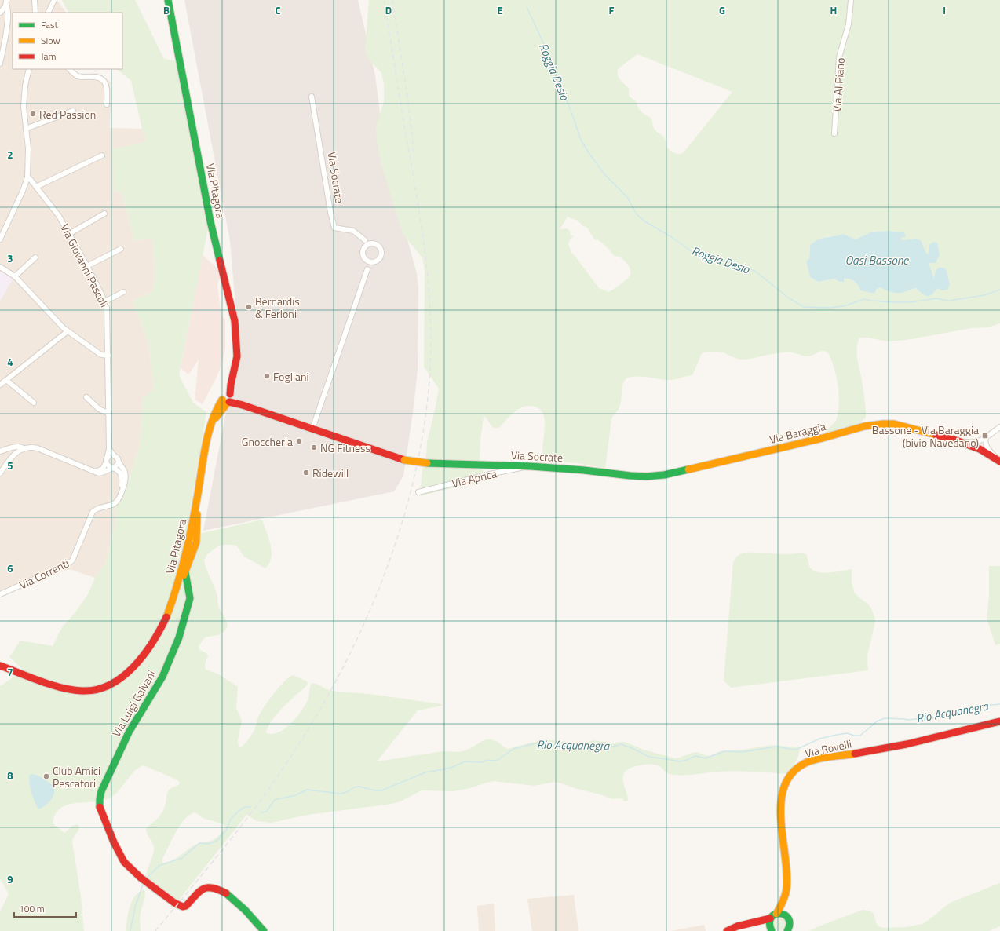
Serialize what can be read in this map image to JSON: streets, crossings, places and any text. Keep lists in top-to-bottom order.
{
  "streets": {
    "street": [
      "Via Al Piano",
      "Via Socrate",
      "Via Pitagora",
      "Via Giovanni Pascoli",
      "Via Baraggia",
      "Via Aprica",
      "Via Correnti",
      "Via Luigi Galvani",
      "Via Rovelli"
    ]
  },
  "crossings": [
    ["Via Socrate", "Via Baraggia"],
    ["Via Socrate", "Via Aprica"],
    ["Via Pitagora", "Via Luigi Galvani"],
    ["Via Giovanni Pascoli", "Via Correnti"]
  ],
  "water": ["Roggia Desio", "Oasi Bassone", "Rio Acquanegra"],
  "places": {
    "other": [
      "Red Passion",
      "Bernardis & Ferloni",
      "Fogliani",
      "Gnoccheria",
      "NG Fitness",
      "Ridewill",
      "Club Amici Pescatori"
    ],
    "transit": ["Bassone - Via Baraggia (bivio Navedano)"]
  },
  "legend": ["Fast", "Slow", "Jam"],
  "scale_bar": "100 m",
  "grid": {
    "columns": [
      "B",
      "C",
      "D",
      "E",
      "F",
      "G",
      "H",
      "I"
    ],
    "rows": [
      "2",
      "3",
      "4",
      "5",
      "6",
      "7",
      "8",
      "9"
    ]
  }
}
